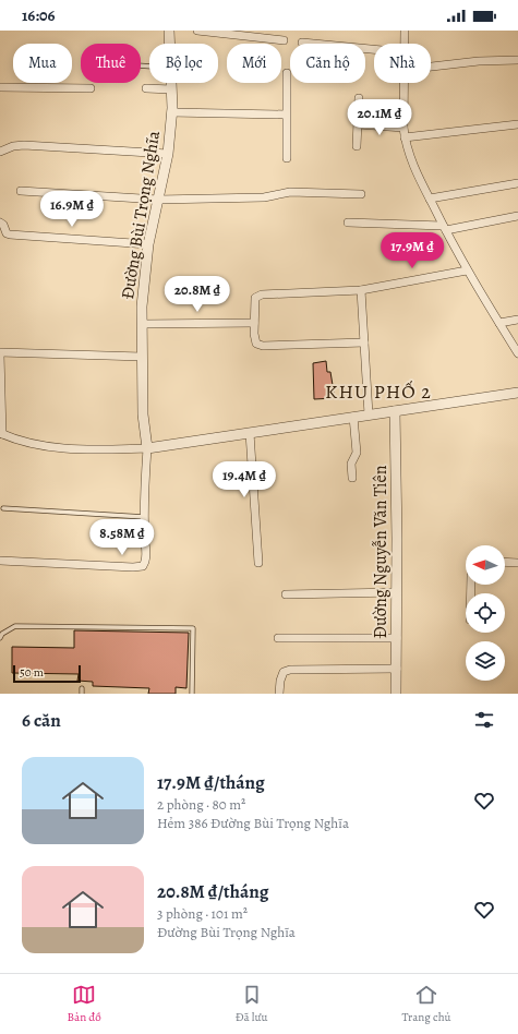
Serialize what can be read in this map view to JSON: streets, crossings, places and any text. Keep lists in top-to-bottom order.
{
  "streets": {
    "street": ["Đường Bùi Trọng Nghĩa", "Đường Nguyễn Văn Tiên"]
  },
  "districts": ["KHU PHỐ 2"],
  "scale_bar": "50 m",
  "north": "left",
  "page": {
    "status": "16:06",
    "chip": [
      "Mua",
      "Thuê",
      "Bộ lọc",
      "Mới",
      "Căn hộ",
      "Nhà"
    ],
    "price": [
      "20.1M ₫",
      "16.9M ₫",
      "17.9M ₫",
      "20.8M ₫",
      "19.4M ₫",
      "8.58M ₫"
    ],
    "scale": "50 m",
    "heading": "6 căn",
    "list": [
      {
        "name": "17.9M ₫/tháng",
        "note": "2 phòng · 80 m² · Hẻm 386 Đường Bùi Trọng Nghĩa"
      },
      {
        "name": "20.8M ₫/tháng",
        "note": "3 phòng · 101 m² · Đường Bùi Trọng Nghĩa"
      }
    ],
    "tabs": ["Bản đồ", "Đã lưu", "Trang chủ"]
  }
}
